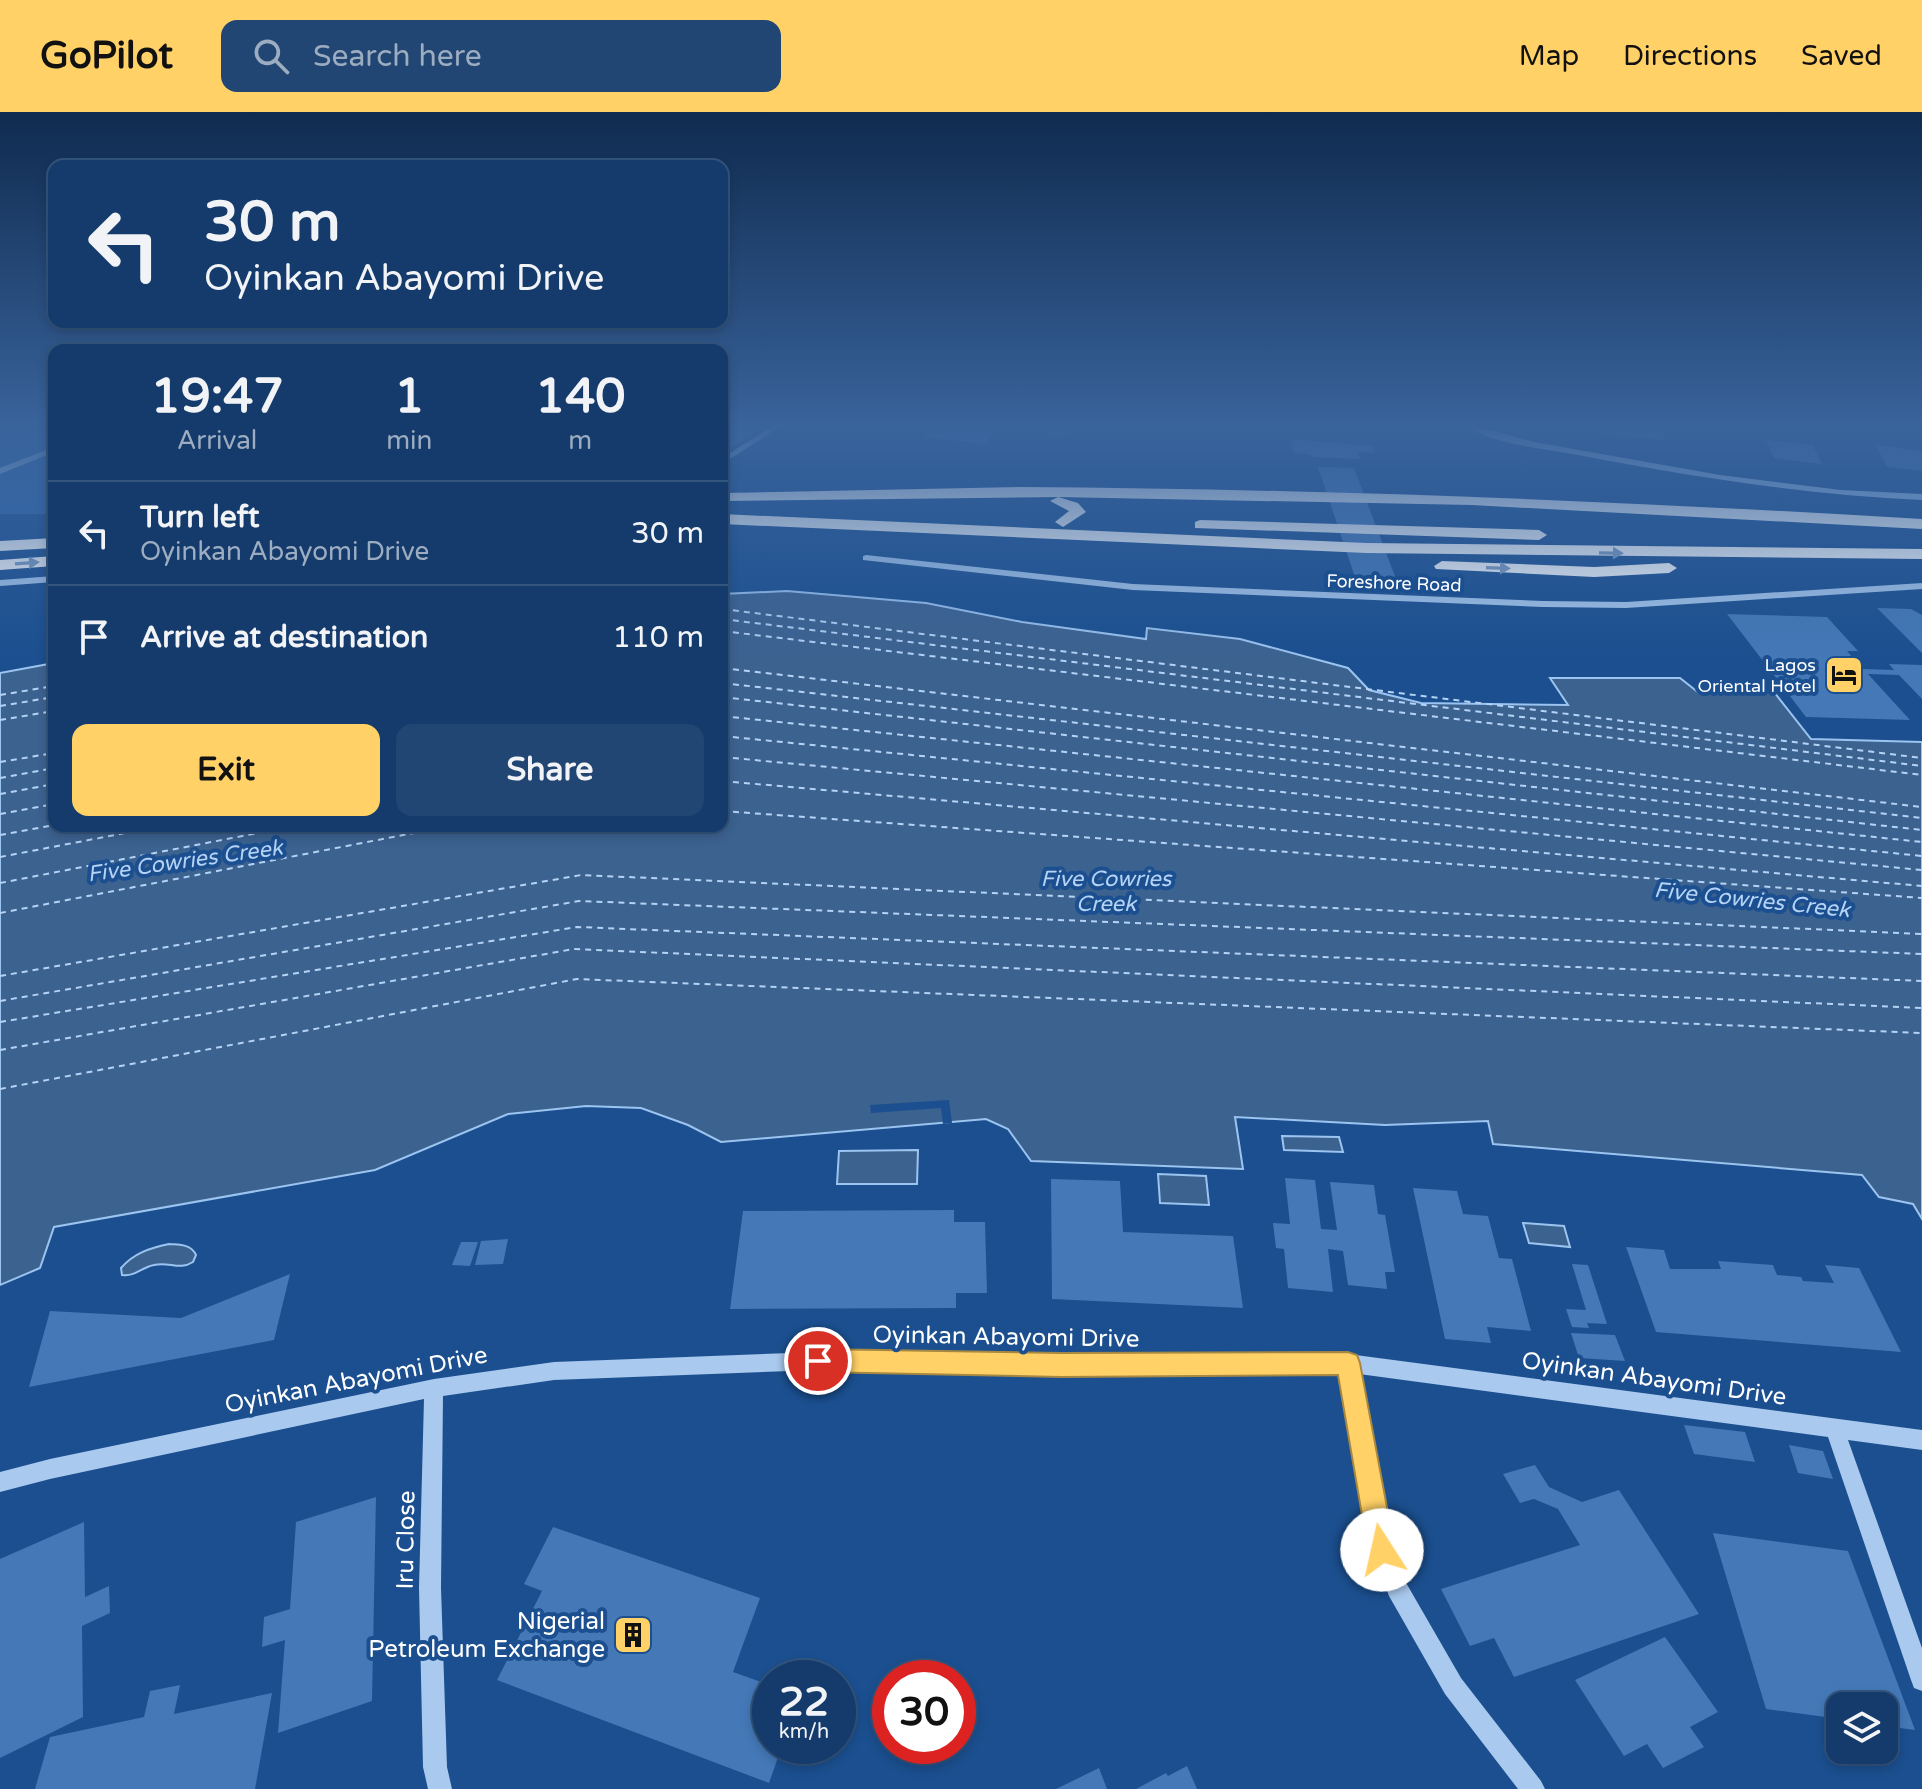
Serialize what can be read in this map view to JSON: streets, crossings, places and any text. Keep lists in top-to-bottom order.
{
  "streets": {
    "street": ["Foreshore Road", "Oyinkan Abayomi Drive", "Iru Close"]
  },
  "crossings": [
    ["Oyinkan Abayomi Drive", "Iru Close"]
  ],
  "water": ["Five Cowries Creek"],
  "places": {
    "hotel": ["Lagos Oriental Hotel"],
    "building": ["Nigerial Petroleum Exchange"]
  },
  "page": {
    "header": "GoPilot",
    "search": "Search here",
    "nav": ["Map", "Directions", "Saved"],
    "turn": ["30 m", "Oyinkan Abayomi Drive"],
    "eta": [
      "19:47",
      "Arrival",
      "1",
      "min",
      "140",
      "m"
    ],
    "list": [
      {
        "name": "Turn left",
        "note": "Oyinkan Abayomi Drive",
        "value": "30 m"
      },
      {
        "name": "Arrive at destination",
        "value": "110 m"
      }
    ],
    "buttons": ["Exit", "Share"],
    "speed": "22 km/h",
    "limit": "30"
  }
}
